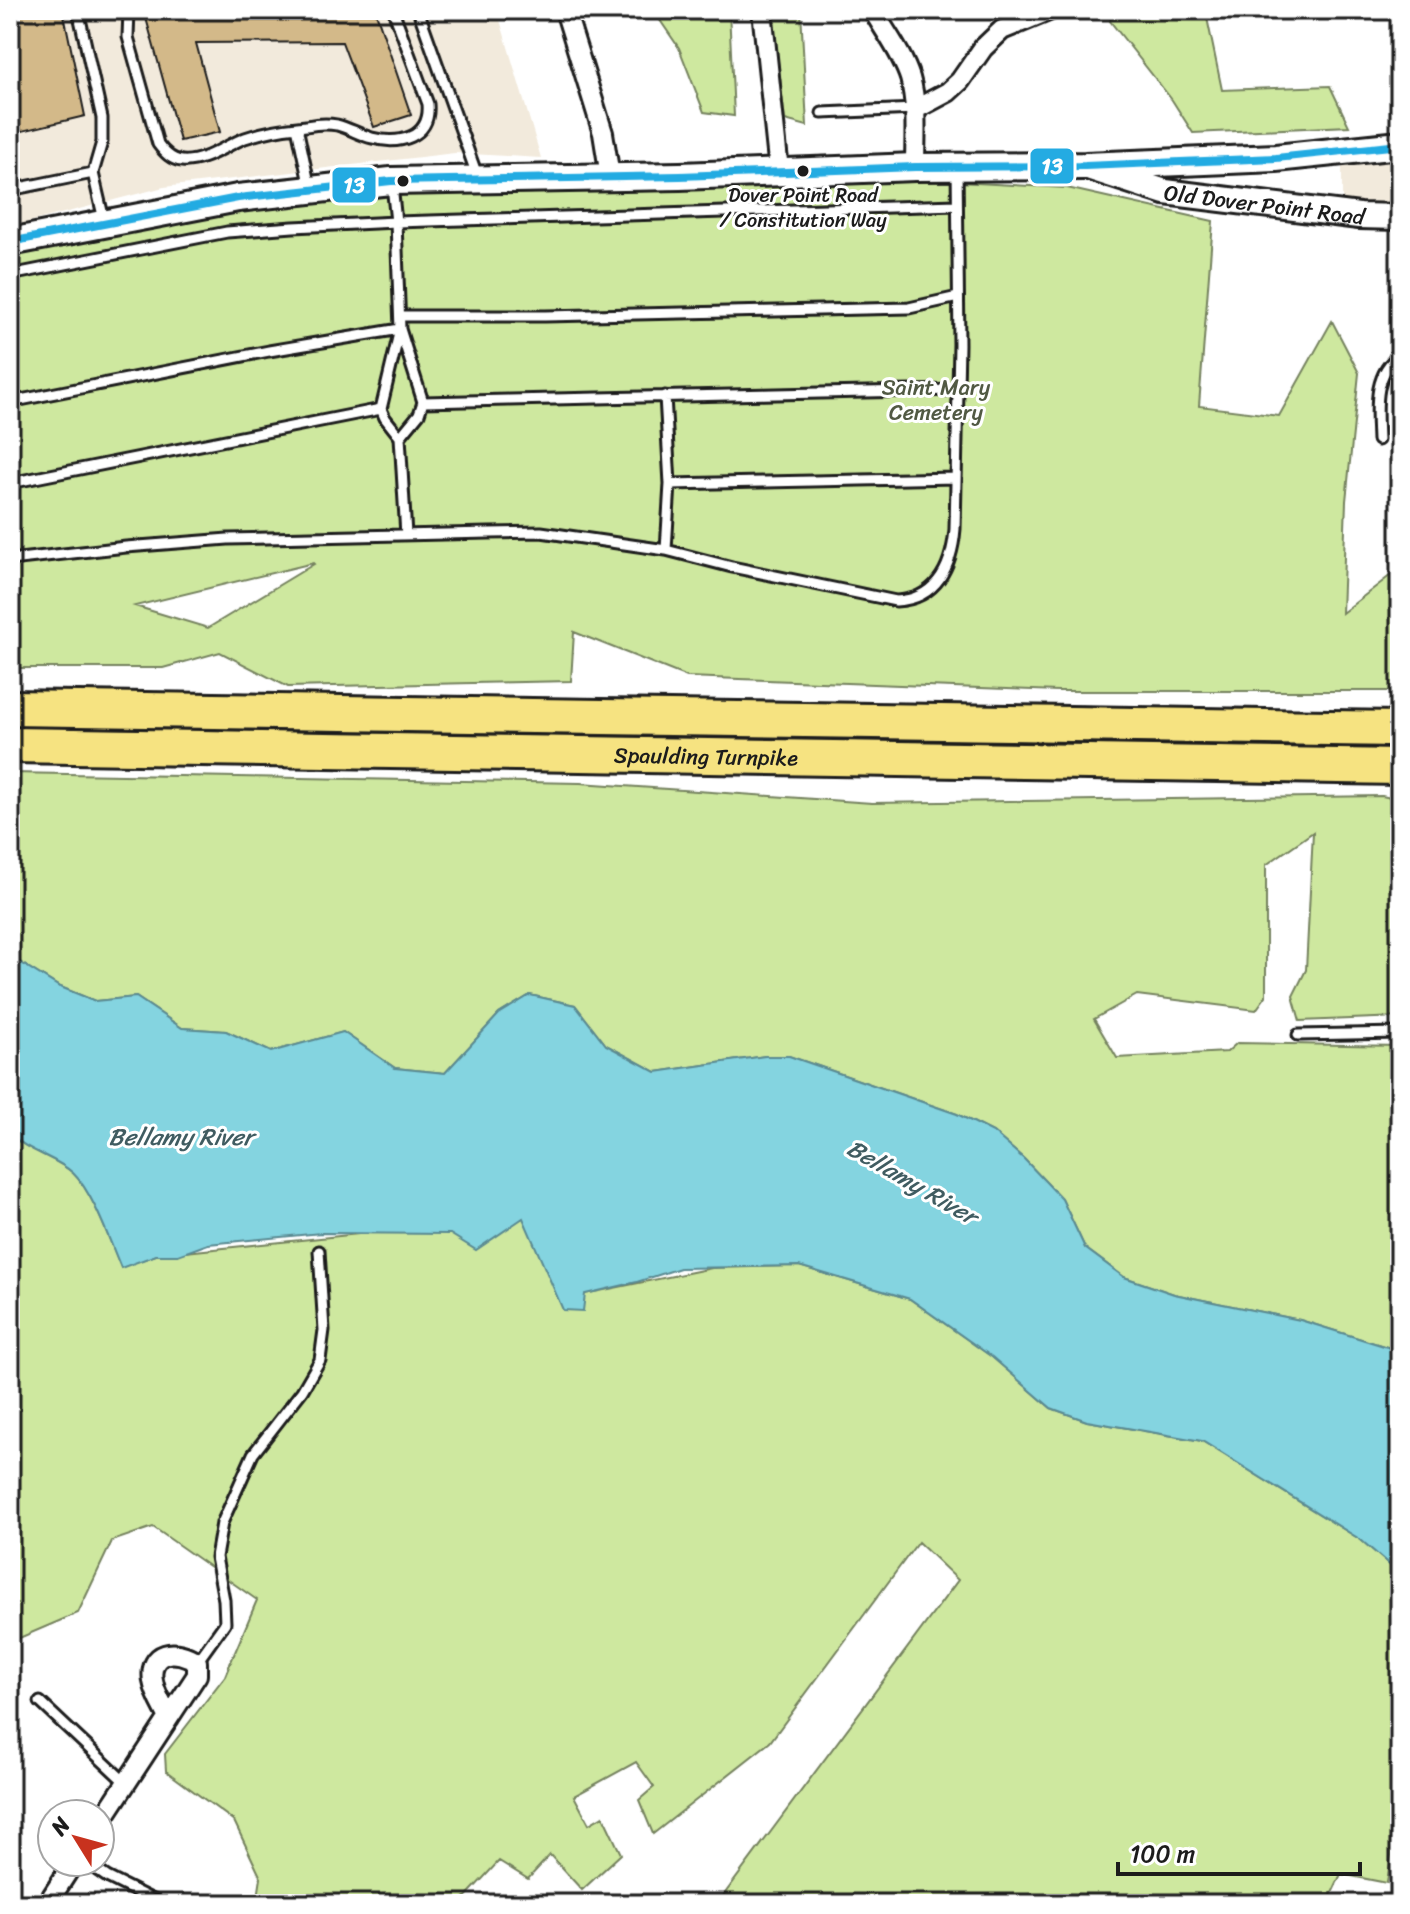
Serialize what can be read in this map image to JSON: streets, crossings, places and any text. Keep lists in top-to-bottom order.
{
  "streets": {
    "highway": ["Spaulding Turnpike"],
    "street": ["Old Dover Point Road"]
  },
  "water": ["Bellamy River"],
  "parks": ["Saint Mary Cemetery"],
  "places": ["Dover Point Road / Constitution Way"],
  "lines": ["transit line 13"],
  "scale_bar": "100 m",
  "north": "top left"
}
